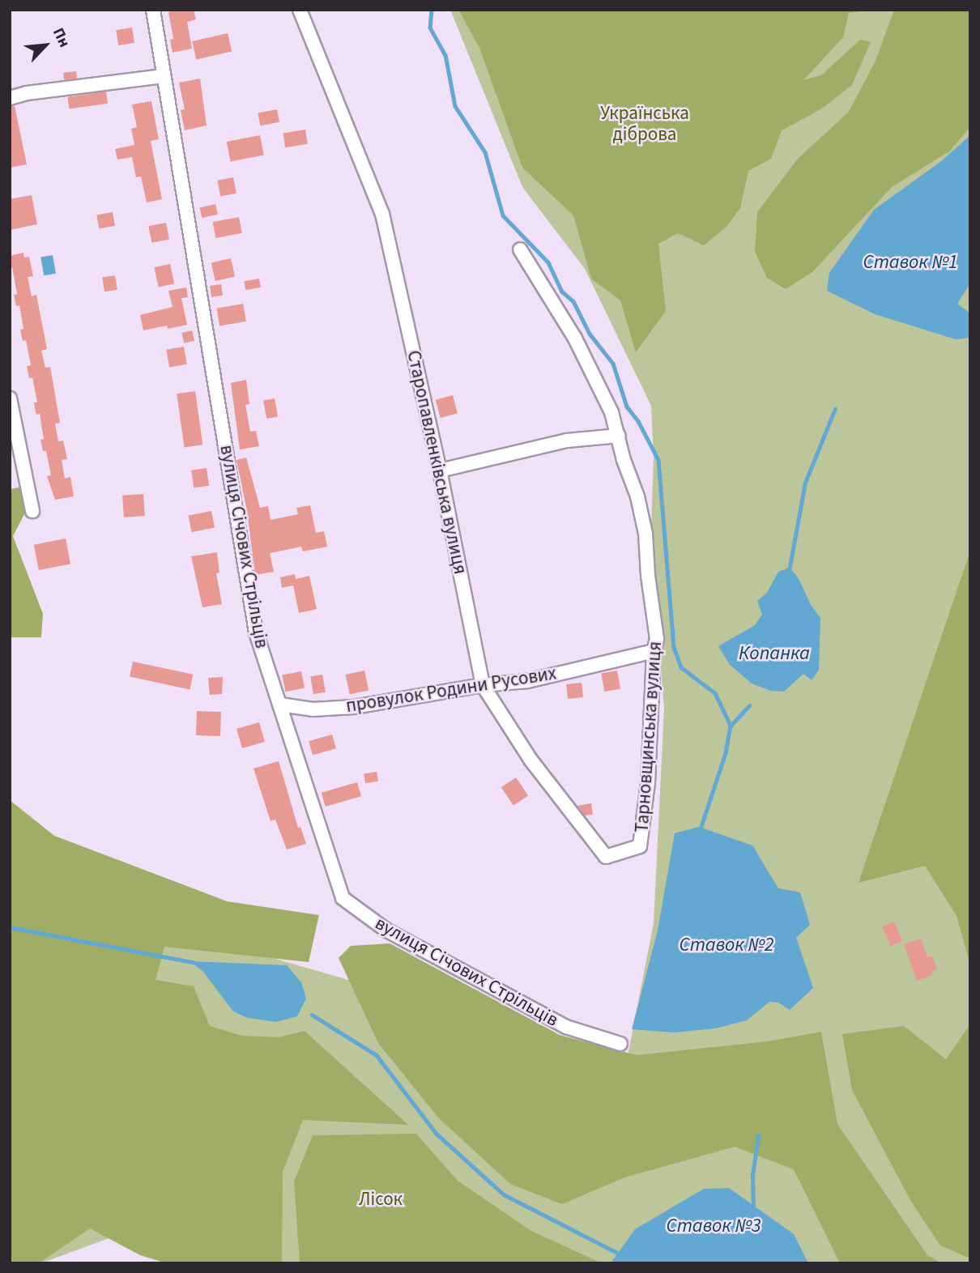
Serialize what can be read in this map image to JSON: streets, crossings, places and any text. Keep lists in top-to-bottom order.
{
  "streets": {
    "street": [
      "Старопавленківська вулиця",
      "вулиця Січових Стрільців",
      "провулок Родини Русових",
      "Тарновщинська вулиця"
    ]
  },
  "crossings": [
    ["Старопавленківська вулиця", "провулок Родини Русових"],
    ["Старопавленківська вулиця", "Тарновщинська вулиця"],
    ["вулиця Січових Стрільців", "провулок Родини Русових"],
    ["провулок Родини Русових", "Тарновщинська вулиця"]
  ],
  "water": [
    "Ставок №1",
    "Копанка",
    "Ставок №2",
    "Ставок №3"
  ],
  "parks": ["Українська діброва", "Лісок"],
  "north": "top right"
}
